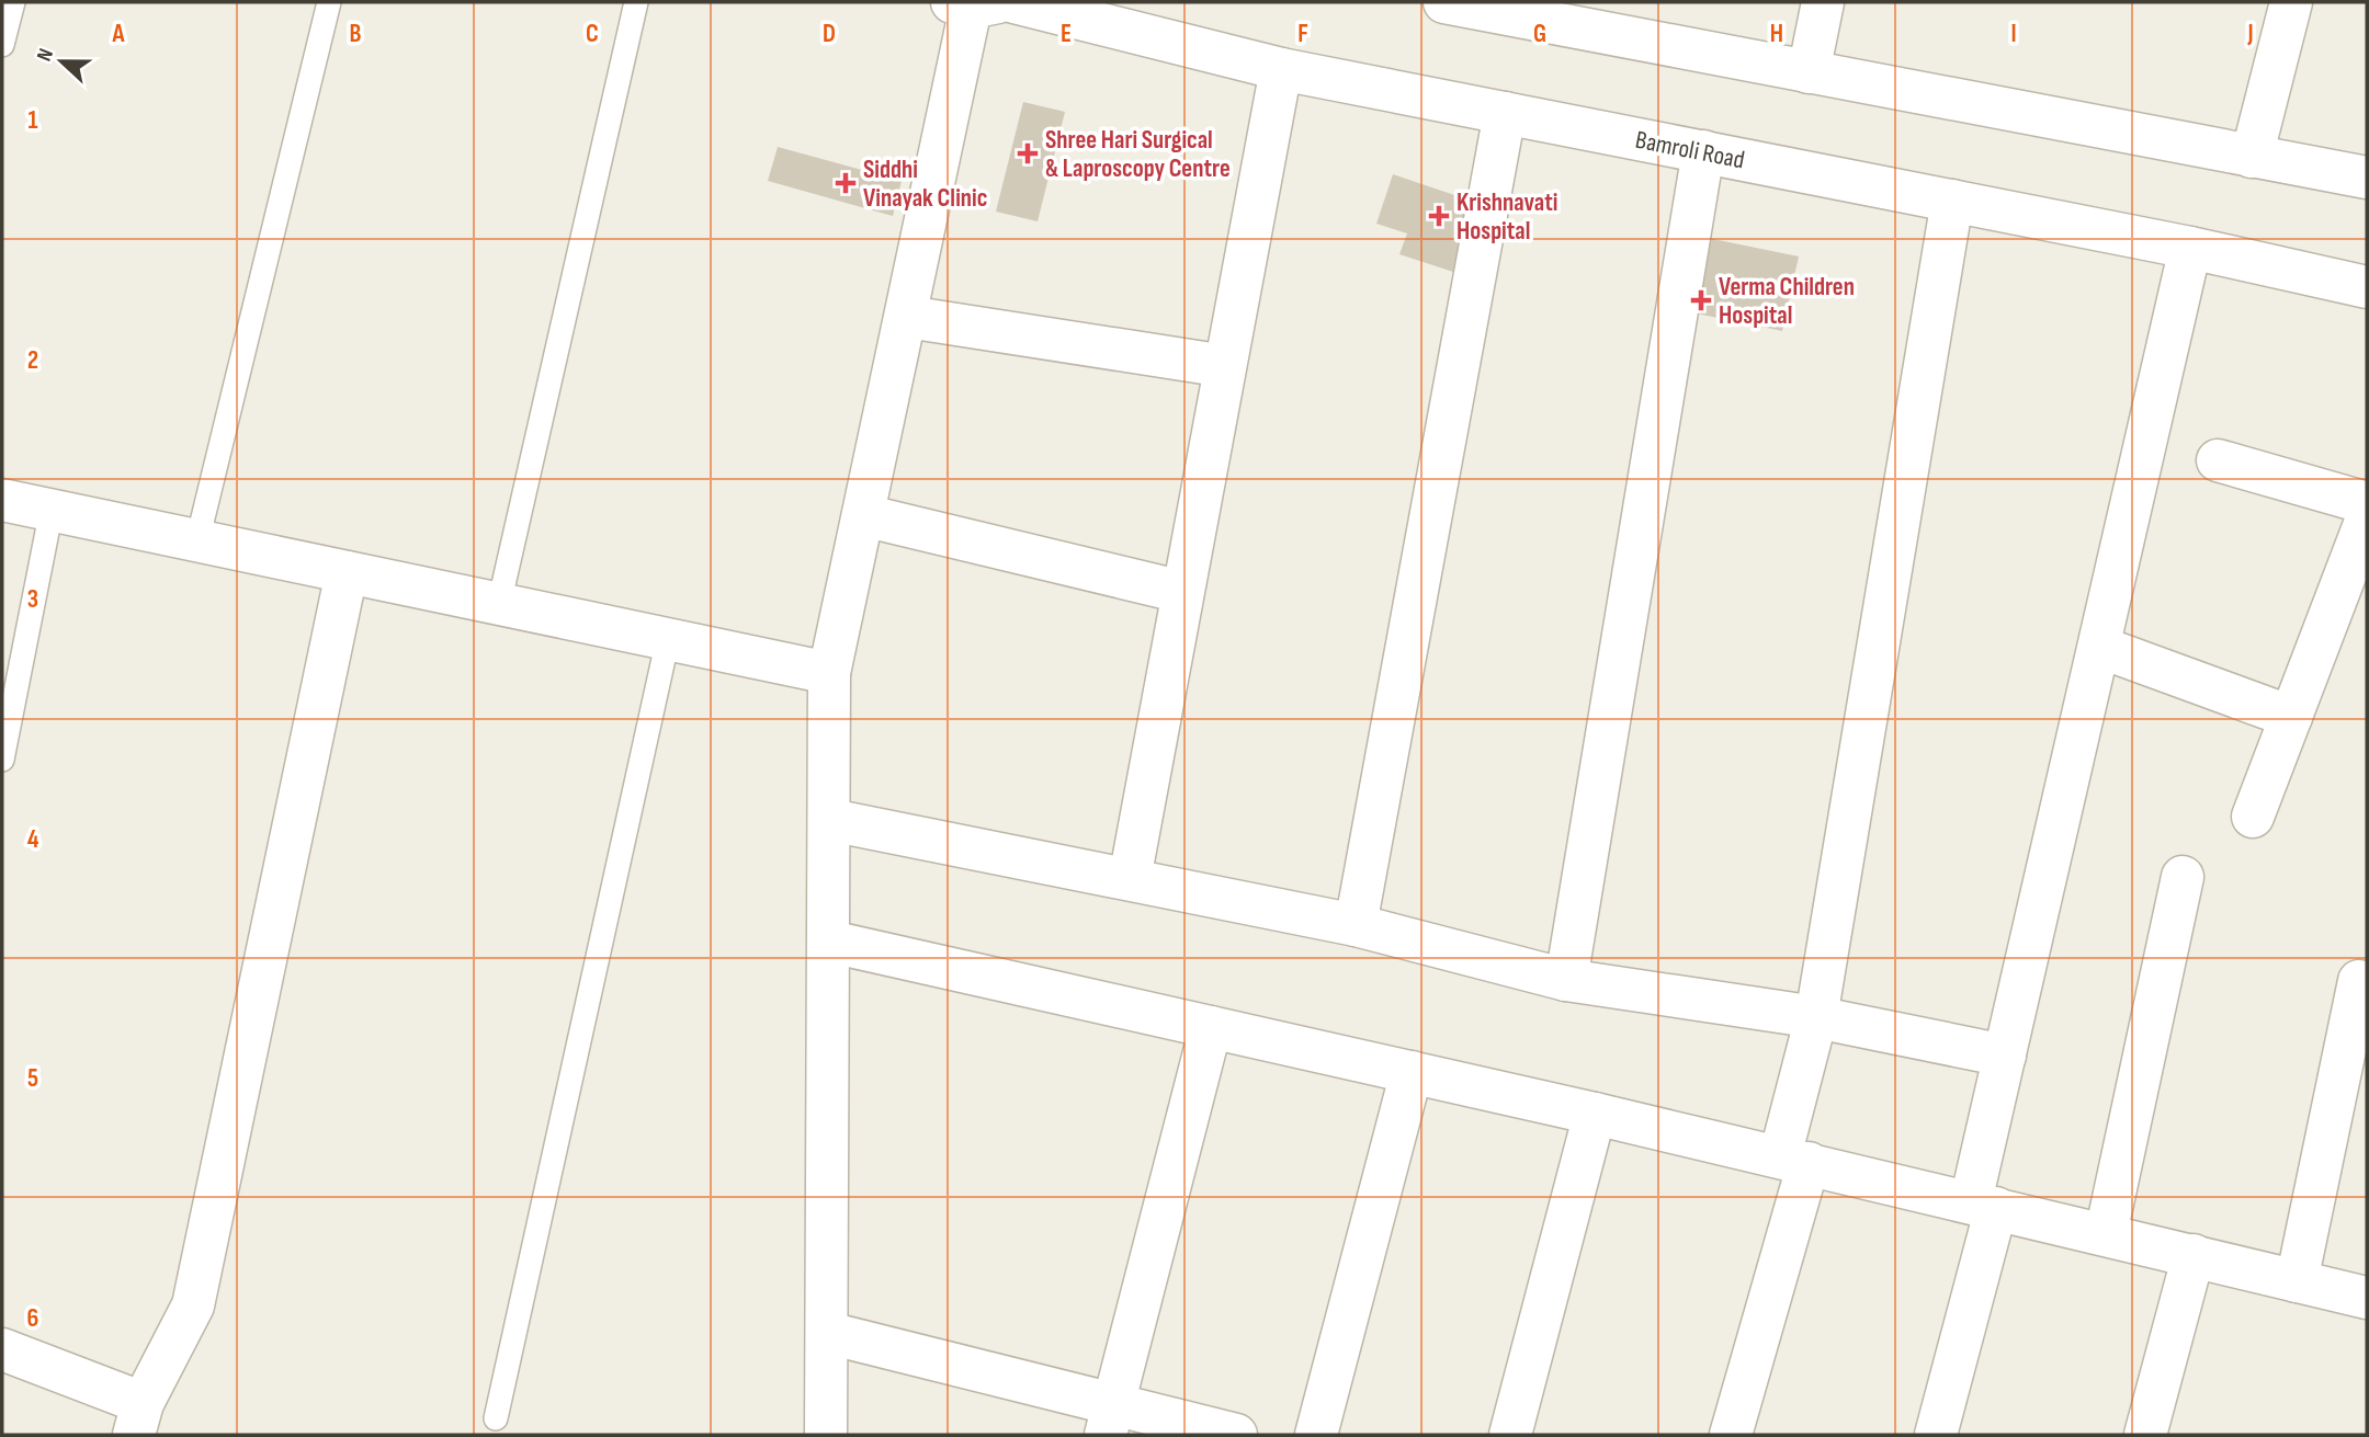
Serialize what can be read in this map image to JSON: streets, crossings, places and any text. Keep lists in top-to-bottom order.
{
  "streets": {
    "street": ["Bamroli Road"]
  },
  "places": {
    "health": [
      "Shree Hari Surgical & Laproscopy Centre",
      "Siddhi Vinayak Clinic",
      "Krishnavati Hospital",
      "Verma Children Hospital"
    ]
  },
  "north": "left",
  "grid": {
    "columns": [
      "A",
      "B",
      "C",
      "D",
      "E",
      "F",
      "G",
      "H",
      "I",
      "J"
    ],
    "rows": [
      "1",
      "2",
      "3",
      "4",
      "5",
      "6"
    ]
  }
}
